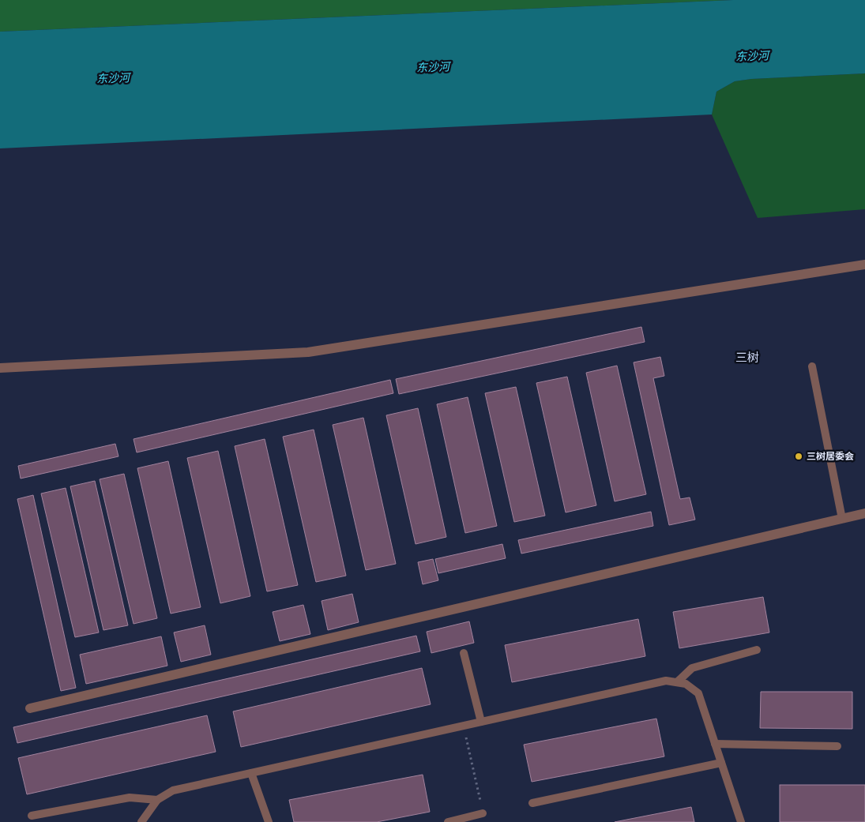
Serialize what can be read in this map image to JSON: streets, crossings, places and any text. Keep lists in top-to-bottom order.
{
  "districts": ["三树"],
  "water": ["东沙河"],
  "places": ["三树居委会"]
}
